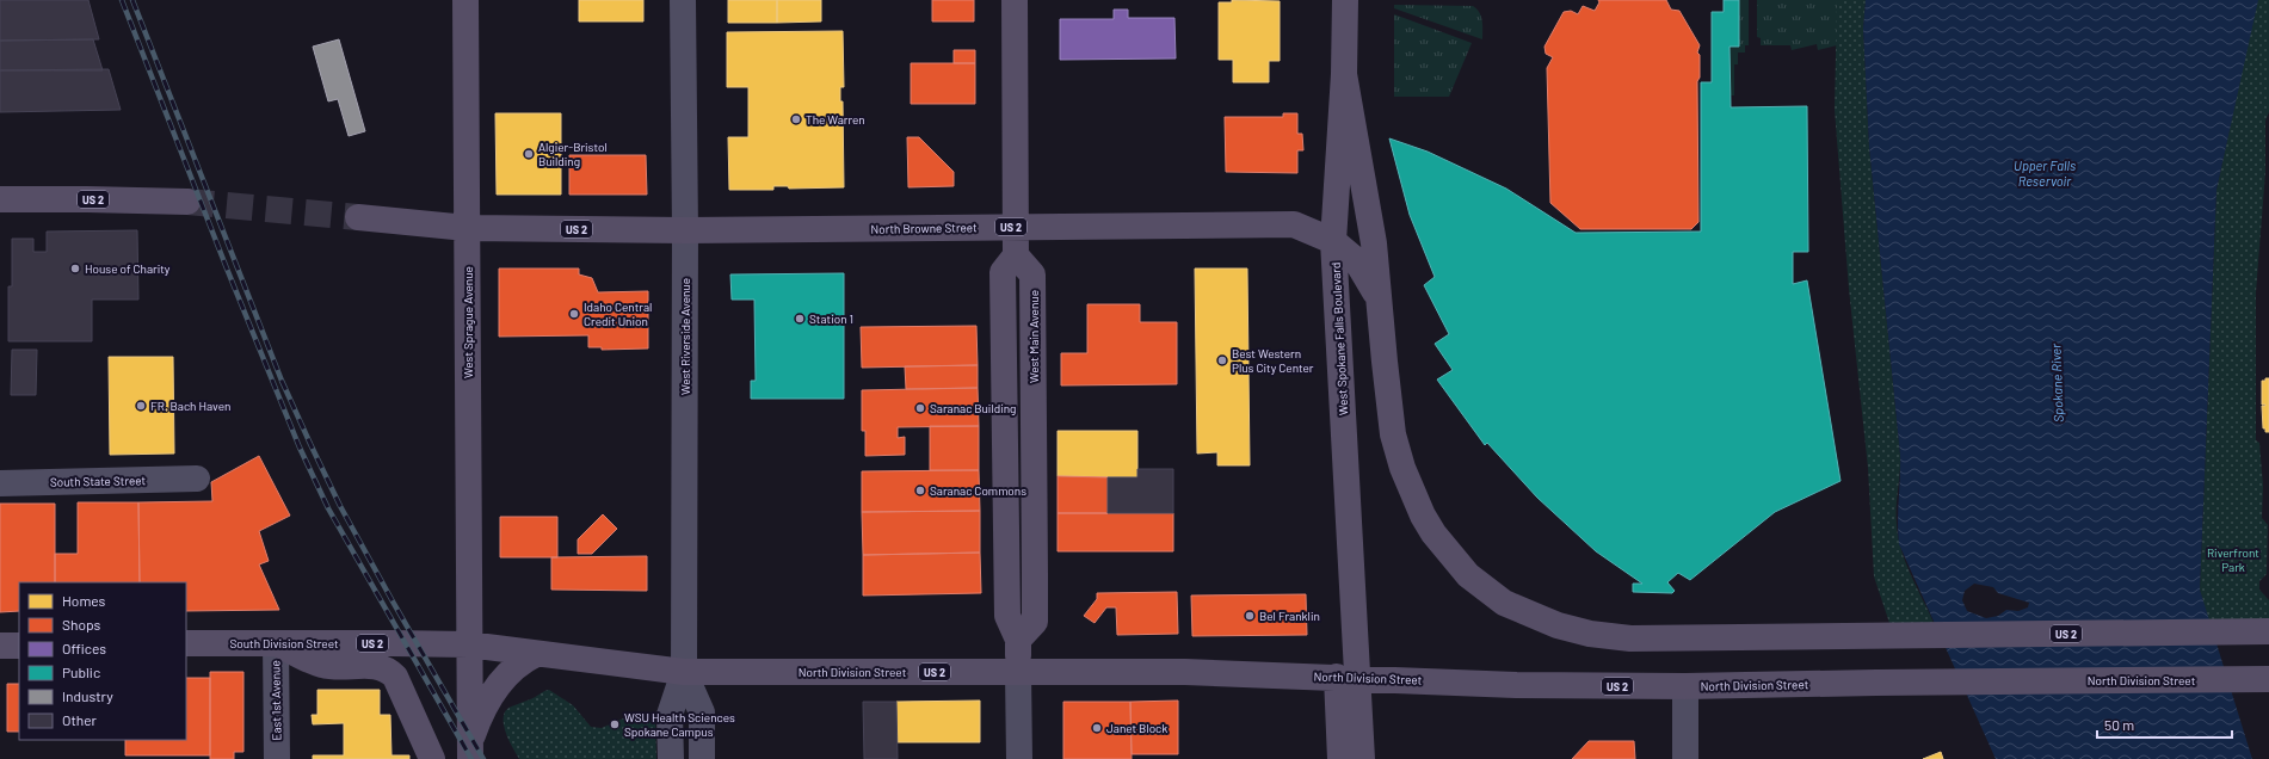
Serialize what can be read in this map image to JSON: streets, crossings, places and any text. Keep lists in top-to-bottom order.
{
  "streets": {
    "main road": [
      "US 2",
      "North Browne Street",
      "West Sprague Avenue",
      "West Main Avenue",
      "West Spokane Falls Boulevard",
      "South Division Street",
      "North Division Street"
    ],
    "street": ["West Riverside Avenue", "South State Street", "East 1st Avenue"]
  },
  "crossings": [
    ["US 2", "North Browne Street"],
    ["US 2", "West Sprague Avenue"],
    ["North Browne Street", "West Sprague Avenue"],
    ["North Browne Street", "West Riverside Avenue"],
    ["North Browne Street", "West Main Avenue"],
    ["North Browne Street", "West Spokane Falls Boulevard"],
    ["West Sprague Avenue", "South Division Street"],
    ["West Sprague Avenue", "North Division Street"],
    ["West Riverside Avenue", "North Division Street"],
    ["West Main Avenue", "North Division Street"],
    ["West Spokane Falls Boulevard", "North Division Street"],
    ["South Division Street", "North Division Street"],
    ["South Division Street", "East 1st Avenue"]
  ],
  "water": ["Upper Falls Reservoir", "Spokane River"],
  "parks": ["Riverfront Park"],
  "places": [
    "The Warren",
    "Algier-Bristol Building",
    "House of Charity",
    "Idaho Central Credit Union",
    "Station 1",
    "Best Western Plus City Center",
    "FR. Bach Haven",
    "Saranac Building",
    "Saranac Commons",
    "Bel Franklin",
    "WSU Health Sciences Spokane Campus",
    "Janet Block"
  ],
  "legend": [
    "Homes",
    "Shops",
    "Offices",
    "Public",
    "Industry",
    "Other"
  ],
  "scale_bar": "50 m"
}
